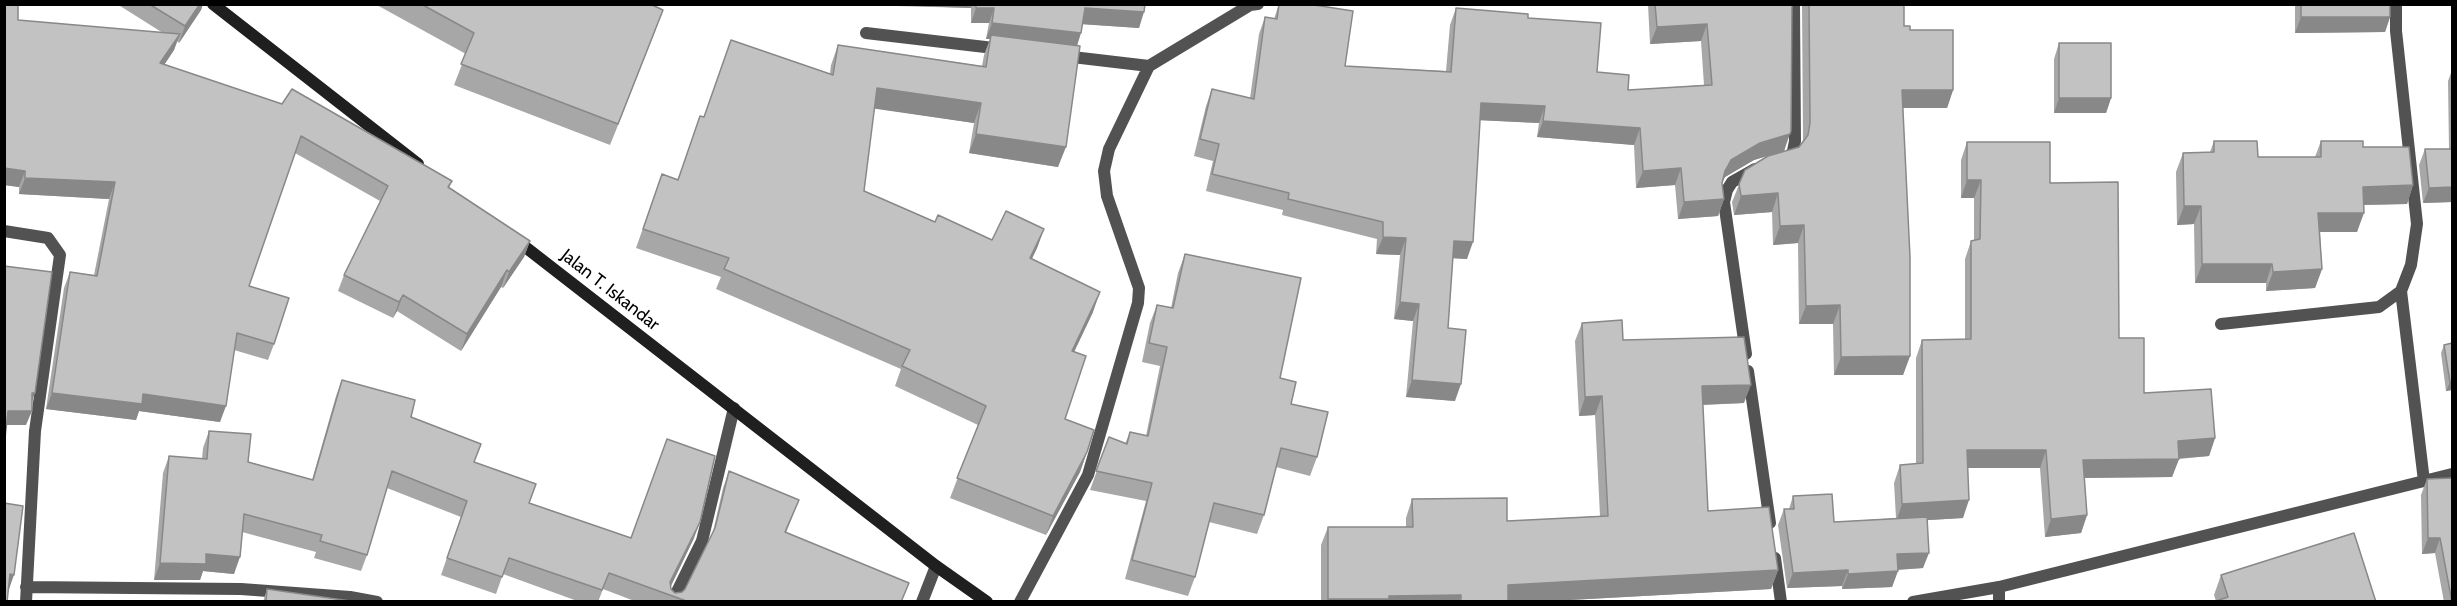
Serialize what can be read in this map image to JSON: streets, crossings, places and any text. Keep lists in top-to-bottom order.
{
  "streets": {
    "street": ["Jalan T. Iskandar"]
  }
}
